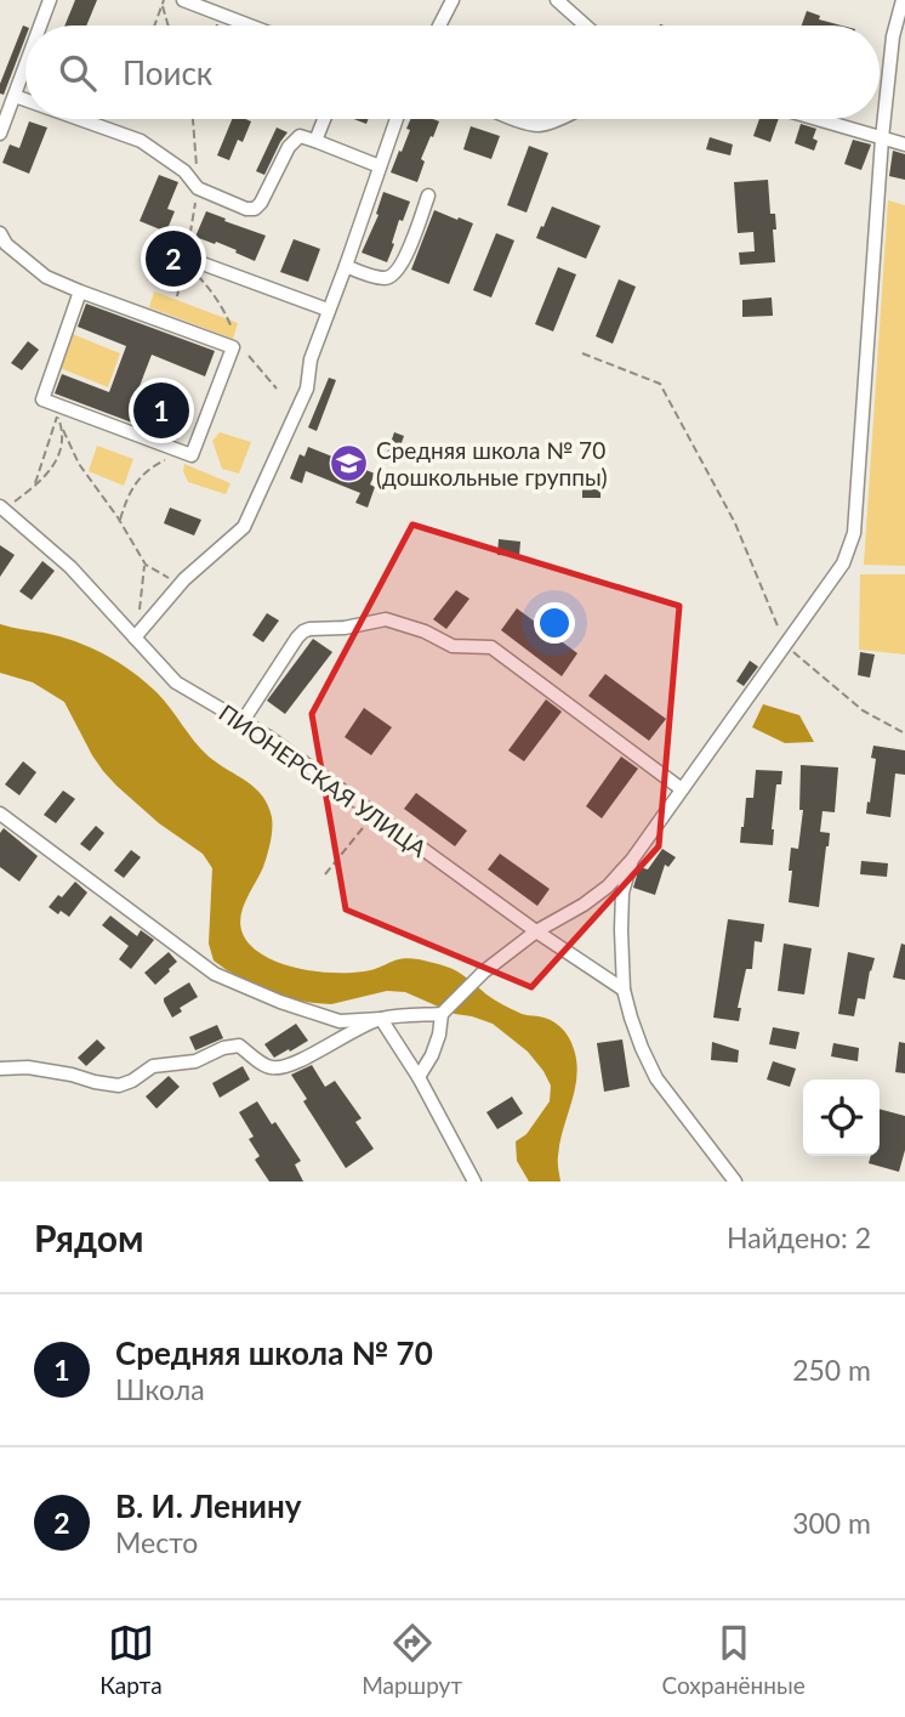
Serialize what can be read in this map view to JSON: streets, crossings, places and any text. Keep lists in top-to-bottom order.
{
  "streets": {
    "street": ["ПИОНЕРСКАЯ УЛИЦА"]
  },
  "places": {
    "school or university": ["Средняя школа № 70 (дошкольные группы)"]
  },
  "page": {
    "search": "Поиск",
    "pins": ["2", "1"],
    "heading": ["Рядом", "Найдено: 2"],
    "list": [
      {
        "mark": "1",
        "name": "Средняя школа № 70",
        "note": "Школа",
        "value": "250 m"
      },
      {
        "mark": "2",
        "name": "В. И. Ленину",
        "note": "Место",
        "value": "300 m"
      }
    ],
    "nav": ["Карта", "Маршрут", "Сохранённые"]
  }
}
